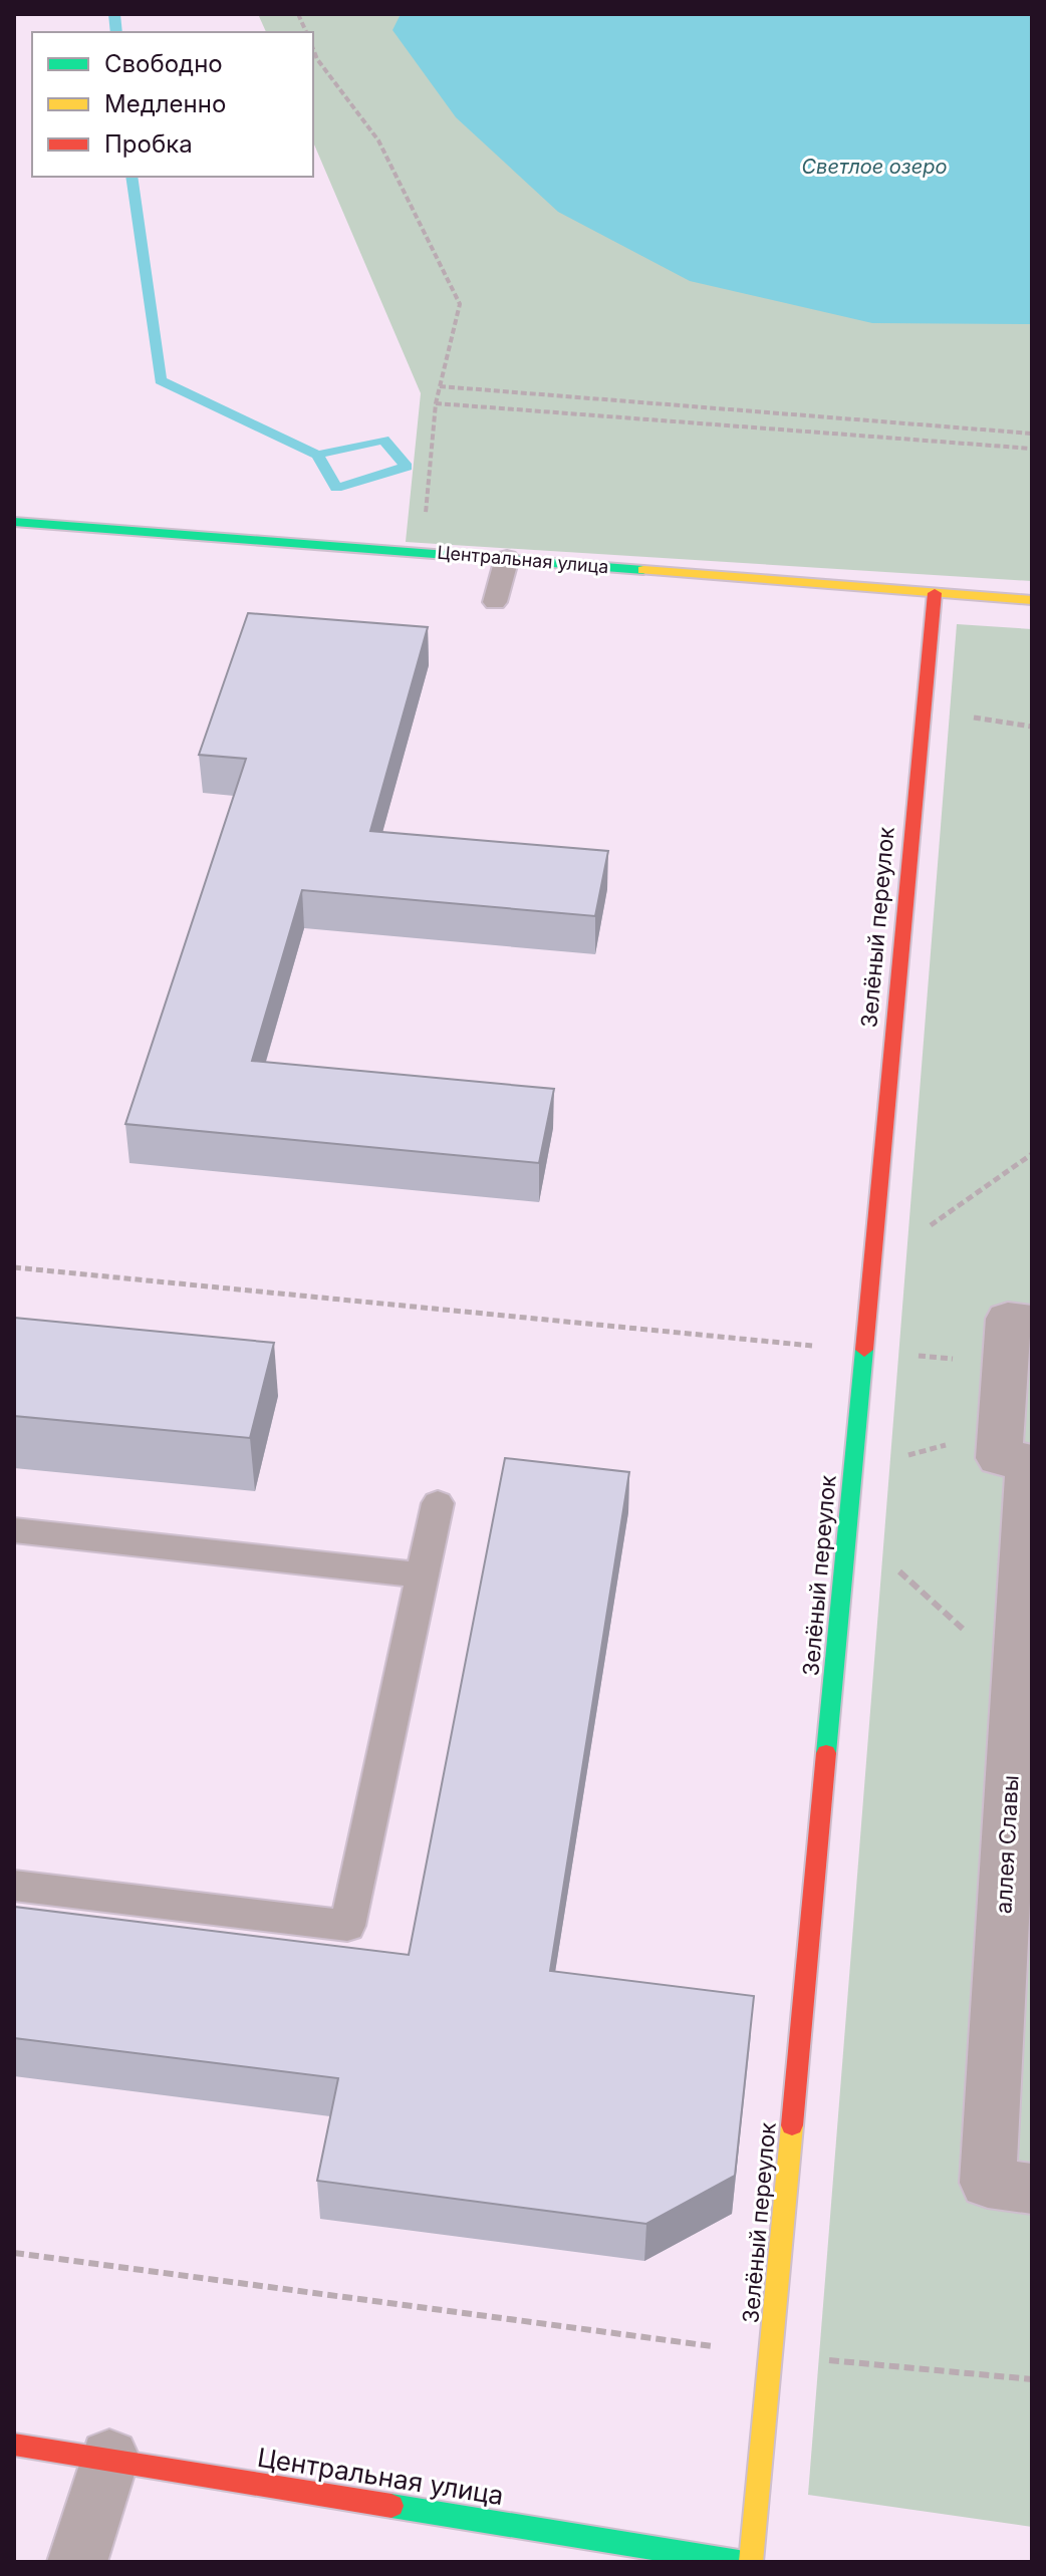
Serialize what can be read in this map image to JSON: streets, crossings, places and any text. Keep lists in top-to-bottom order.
{
  "streets": {
    "street": ["Центральная улица", "Зелёный переулок", "аллея Славы"]
  },
  "crossings": [
    ["Центральная улица", "Зелёный переулок"]
  ],
  "water": ["Светлое озеро"],
  "legend": ["Свободно", "Медленно", "Пробка"]
}
